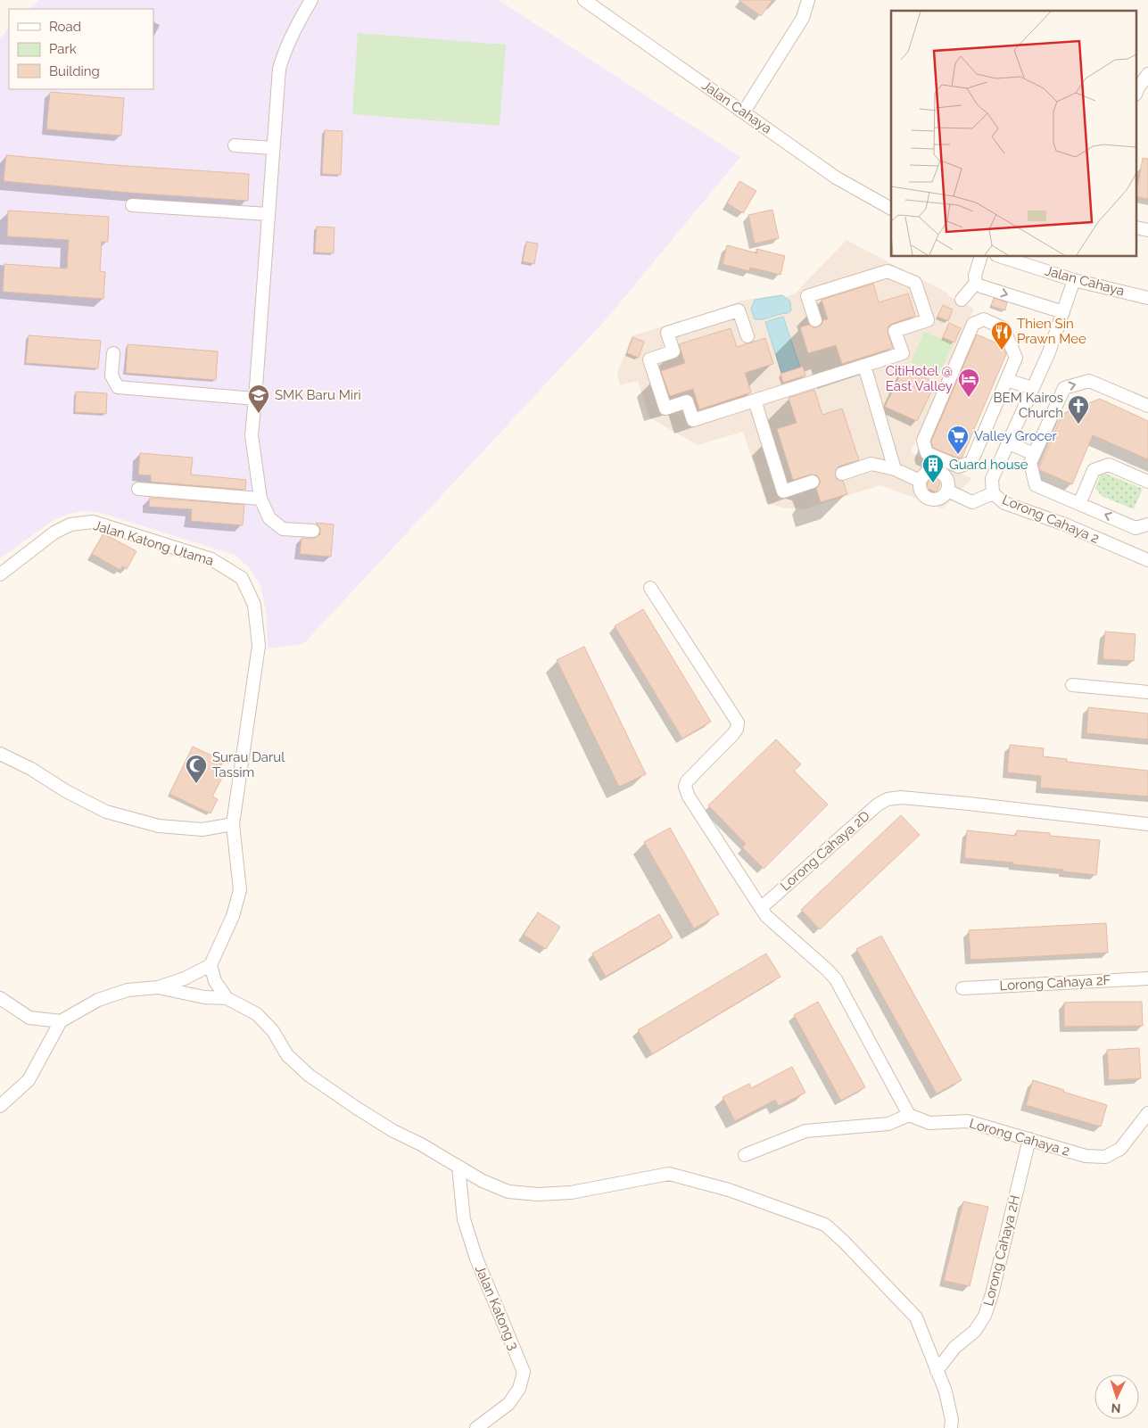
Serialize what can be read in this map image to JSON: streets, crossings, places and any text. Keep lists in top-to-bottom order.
{
  "streets": {
    "street": [
      "Jalan Cahaya",
      "Lorong Cahaya 2",
      "Jalan Katong Utama",
      "Lorong Cahaya 2D",
      "Lorong Cahaya 2F",
      "Lorong Cahaya 2H",
      "Jalan Katong 3"
    ]
  },
  "crossings": [
    ["Jalan Cahaya", "Lorong Cahaya 2"],
    ["Lorong Cahaya 2", "Lorong Cahaya 2H"]
  ],
  "places": {
    "restaurant": ["Thien Sin Prawn Mee"],
    "hotel": ["CitiHotel @ East Valley"],
    "school or university": ["SMK Baru Miri"],
    "church": ["BEM Kairos Church"],
    "supermarket": ["Valley Grocer"],
    "building": ["Guard house"],
    "mosque": ["Surau Darul Tassim"]
  },
  "legend": ["Road", "Park", "Building"],
  "north": "bottom"
}
